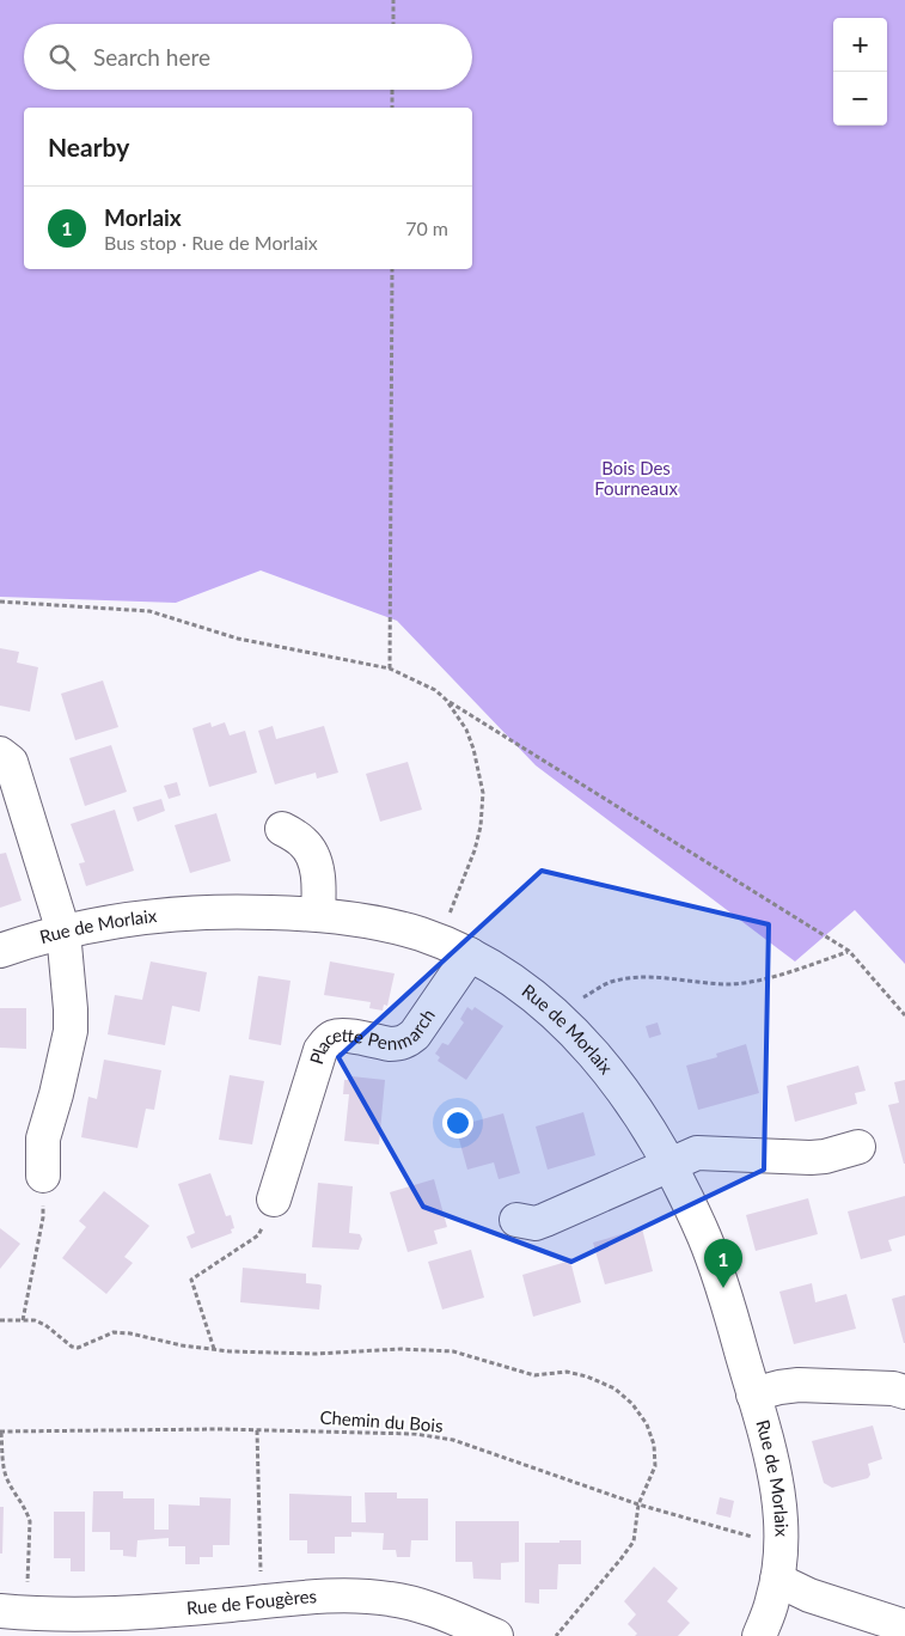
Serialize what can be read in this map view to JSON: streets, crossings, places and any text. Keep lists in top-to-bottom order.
{
  "streets": {
    "street": ["Rue de Morlaix", "Placette Penmarch", "Rue de Fougères"],
    "path": ["Chemin du Bois"]
  },
  "crossings": [
    ["Rue de Morlaix", "Placette Penmarch"],
    ["Rue de Morlaix", "Chemin du Bois"]
  ],
  "parks": ["Bois Des Fourneaux"],
  "page": {
    "map_buttons": ["+", "−"],
    "search": "Search here",
    "heading": "Nearby",
    "list": [
      {
        "mark": "1",
        "name": "Morlaix",
        "note": "Bus stop · Rue de Morlaix",
        "value": "70 m"
      }
    ],
    "pins": "1"
  }
}
